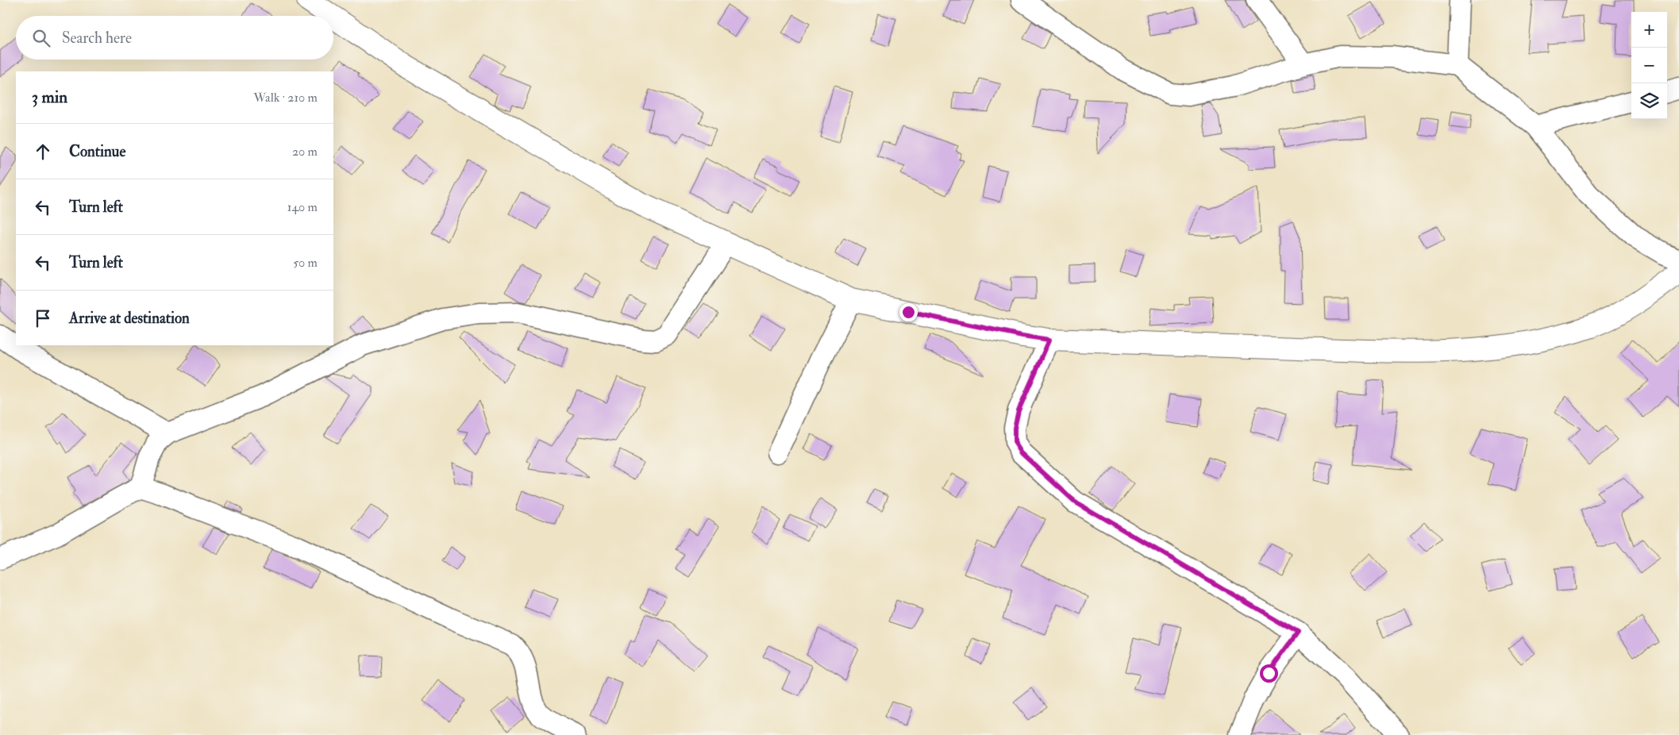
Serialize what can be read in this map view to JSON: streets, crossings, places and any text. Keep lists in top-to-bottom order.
{
  "page": {
    "map_buttons": ["+", "−"],
    "search": "Search here",
    "heading": ["3 min", "Walk · 210 m"],
    "list": [
      ["Continue", "20 m"],
      ["Turn left", "140 m"],
      ["Turn left", "50 m"],
      "Arrive at destination"
    ]
  }
}
